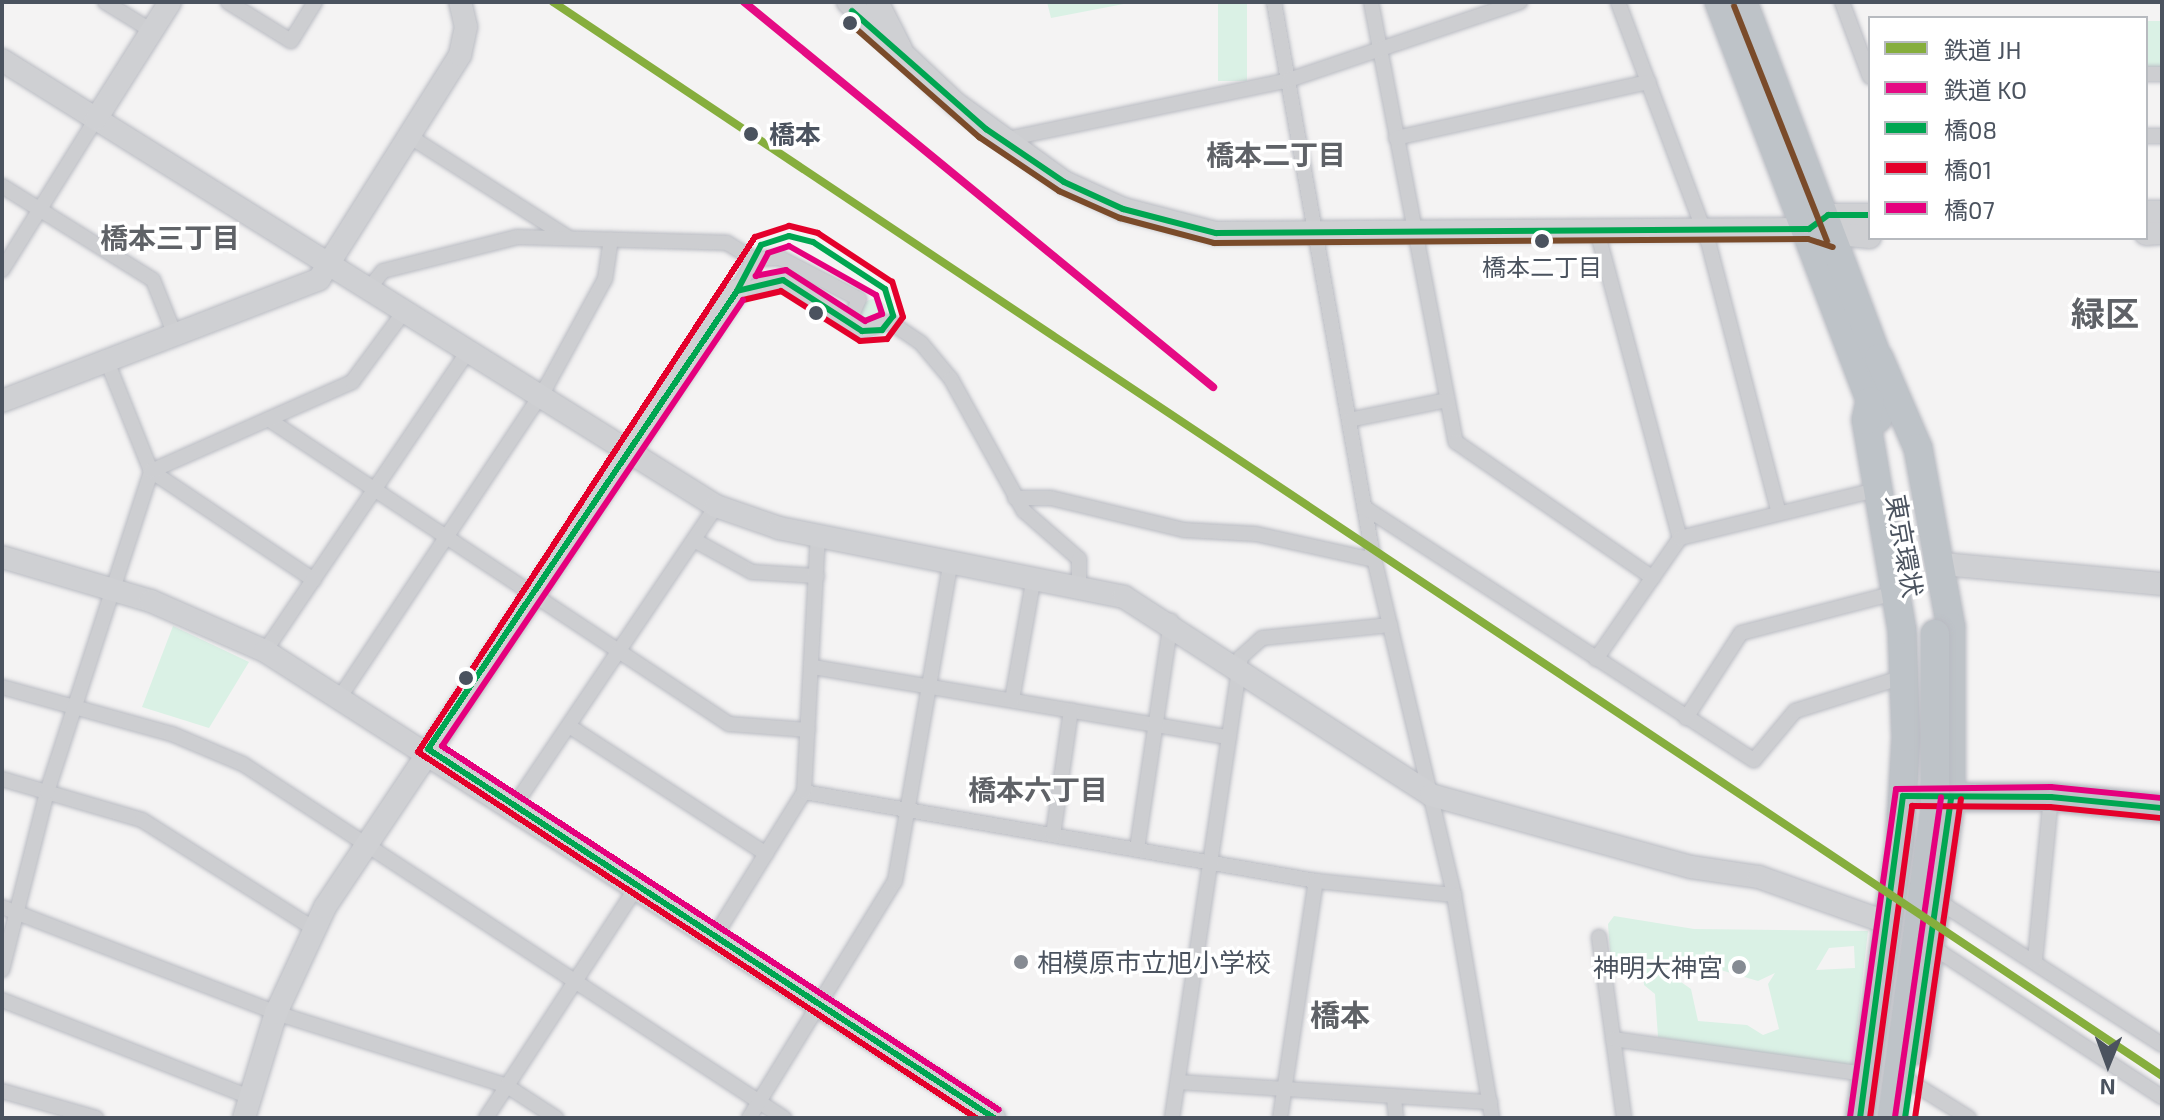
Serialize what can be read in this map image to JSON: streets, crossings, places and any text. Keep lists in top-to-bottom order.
{
  "streets": {
    "highway": ["東京環状"]
  },
  "districts": [
    "橋本二丁目",
    "橋本三丁目",
    "緑区",
    "橋本六丁目",
    "橋本"
  ],
  "places": [
    "橋本",
    "橋本二丁目",
    "相模原市立旭小学校",
    "神明大神宮"
  ],
  "lines": [
    "rail line JH",
    "rail line KO",
    "transit line 橋08",
    "transit line 橋01",
    "transit line 橋07"
  ],
  "legend": [
    "鉄道 JH",
    "鉄道 KO",
    "橋08",
    "橋01",
    "橋07"
  ],
  "north": "bottom"
}
